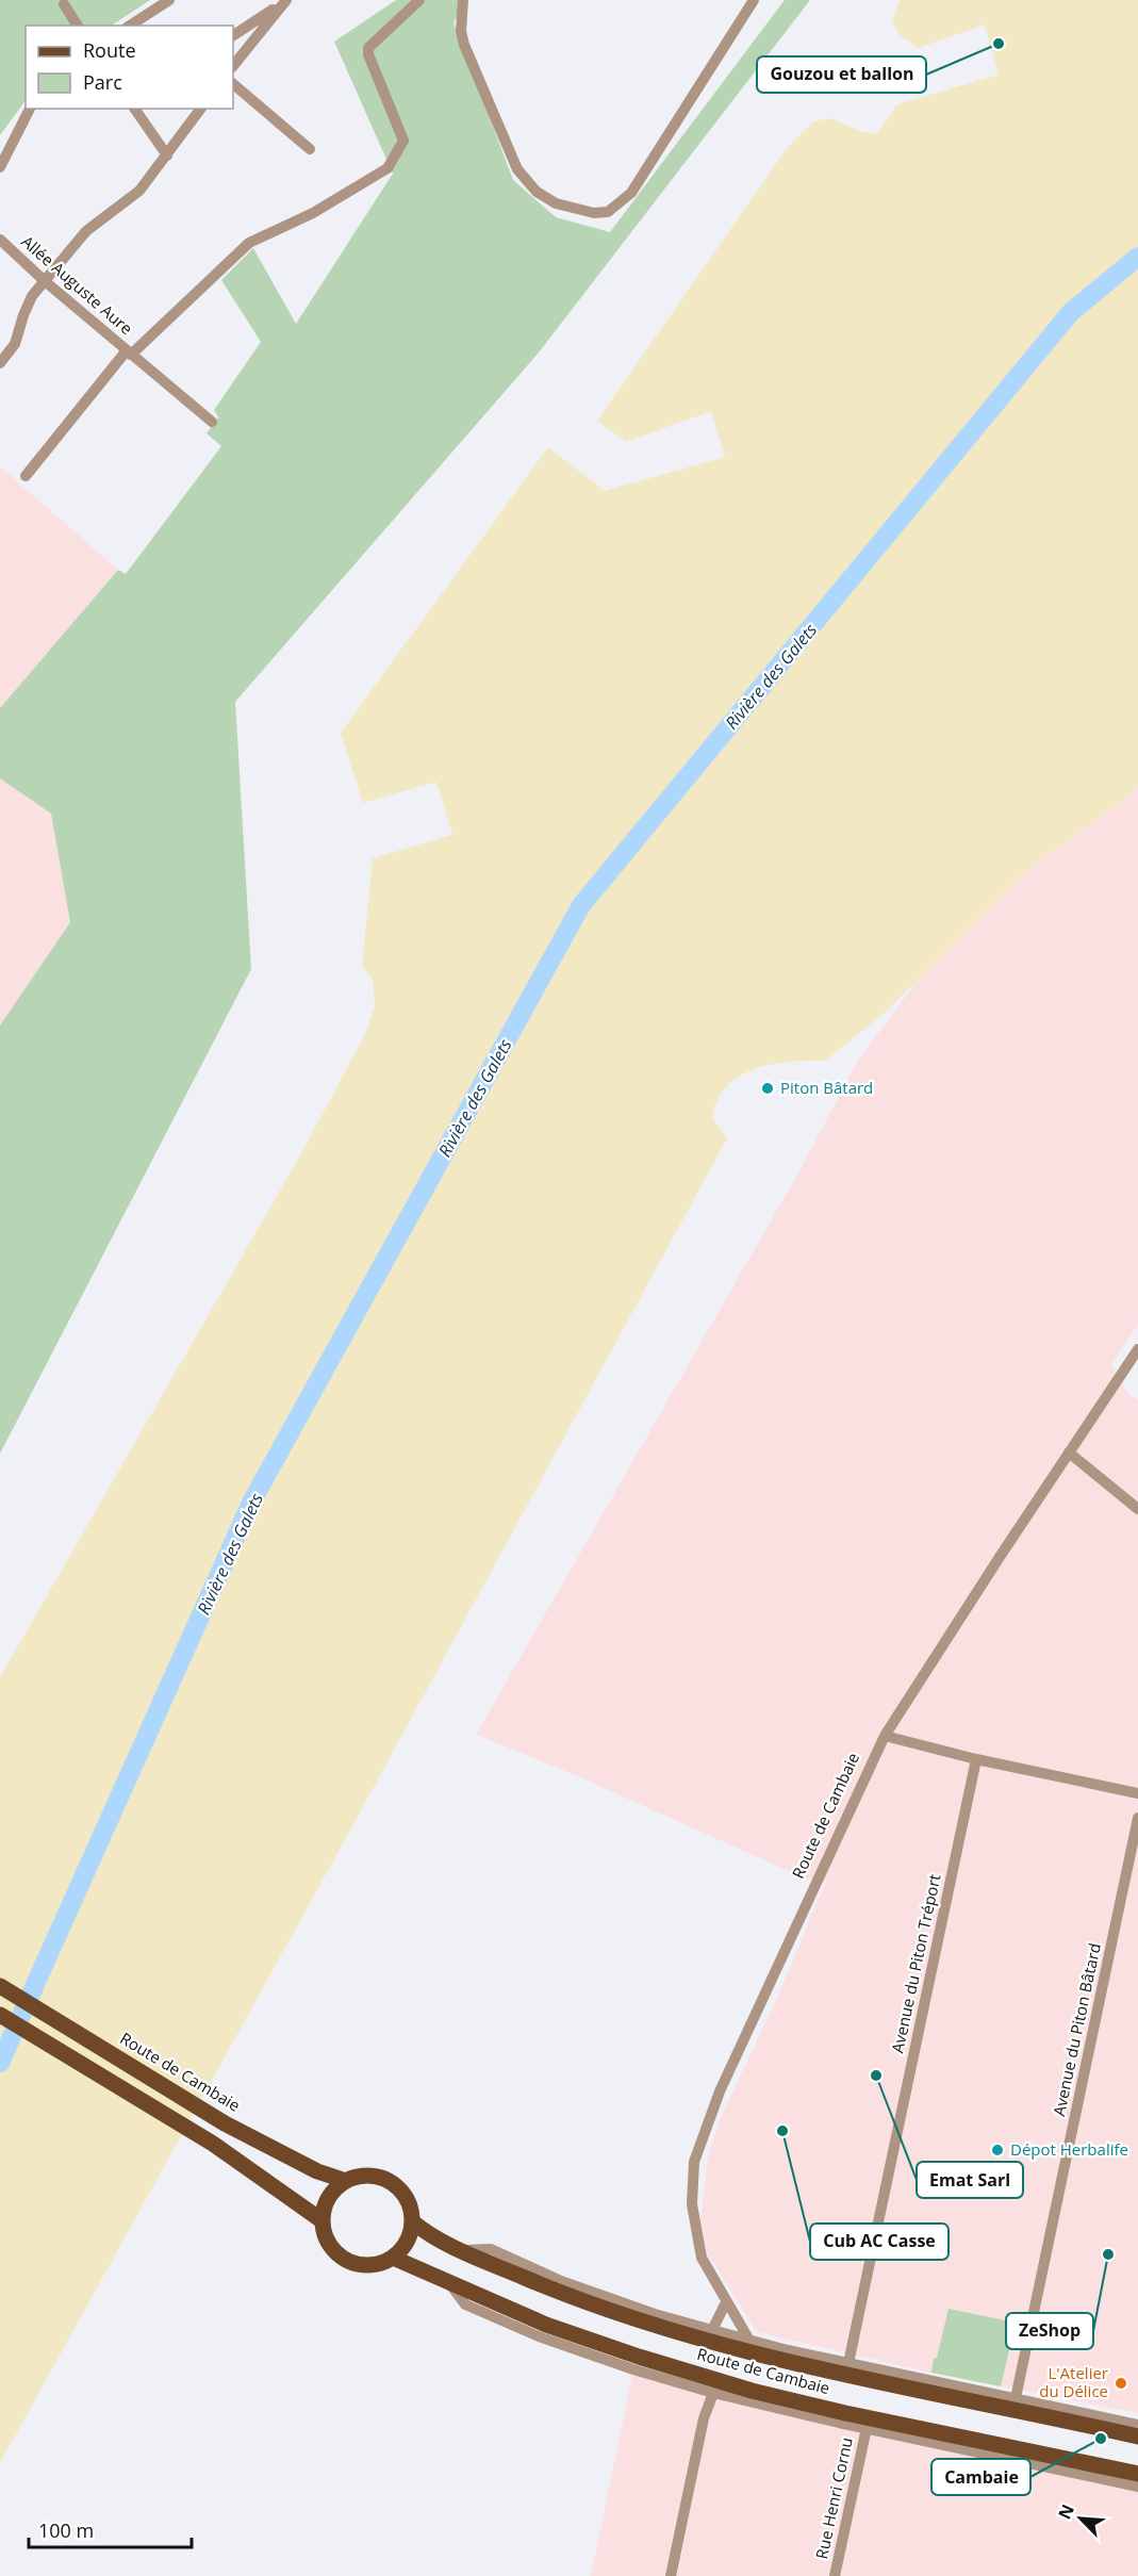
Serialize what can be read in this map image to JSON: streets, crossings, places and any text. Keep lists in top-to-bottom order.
{
  "streets": {
    "main road": ["Route de Cambaie"],
    "street": [
      "Allée Auguste Aure",
      "Avenue du Piton Tréport",
      "Avenue du Piton Bâtard",
      "Rue Henri Cornu"
    ]
  },
  "water": ["Rivière des Galets"],
  "places": [
    "Gouzou et ballon",
    "Piton Bâtard",
    "Emat Sarl",
    "Cub AC Casse",
    "Dépot Herbalife",
    "ZeShop",
    "L'Atelier du Délice",
    "Cambaie"
  ],
  "legend": ["Route", "Parc"],
  "scale_bar": "100 m",
  "north": "top left"
}
